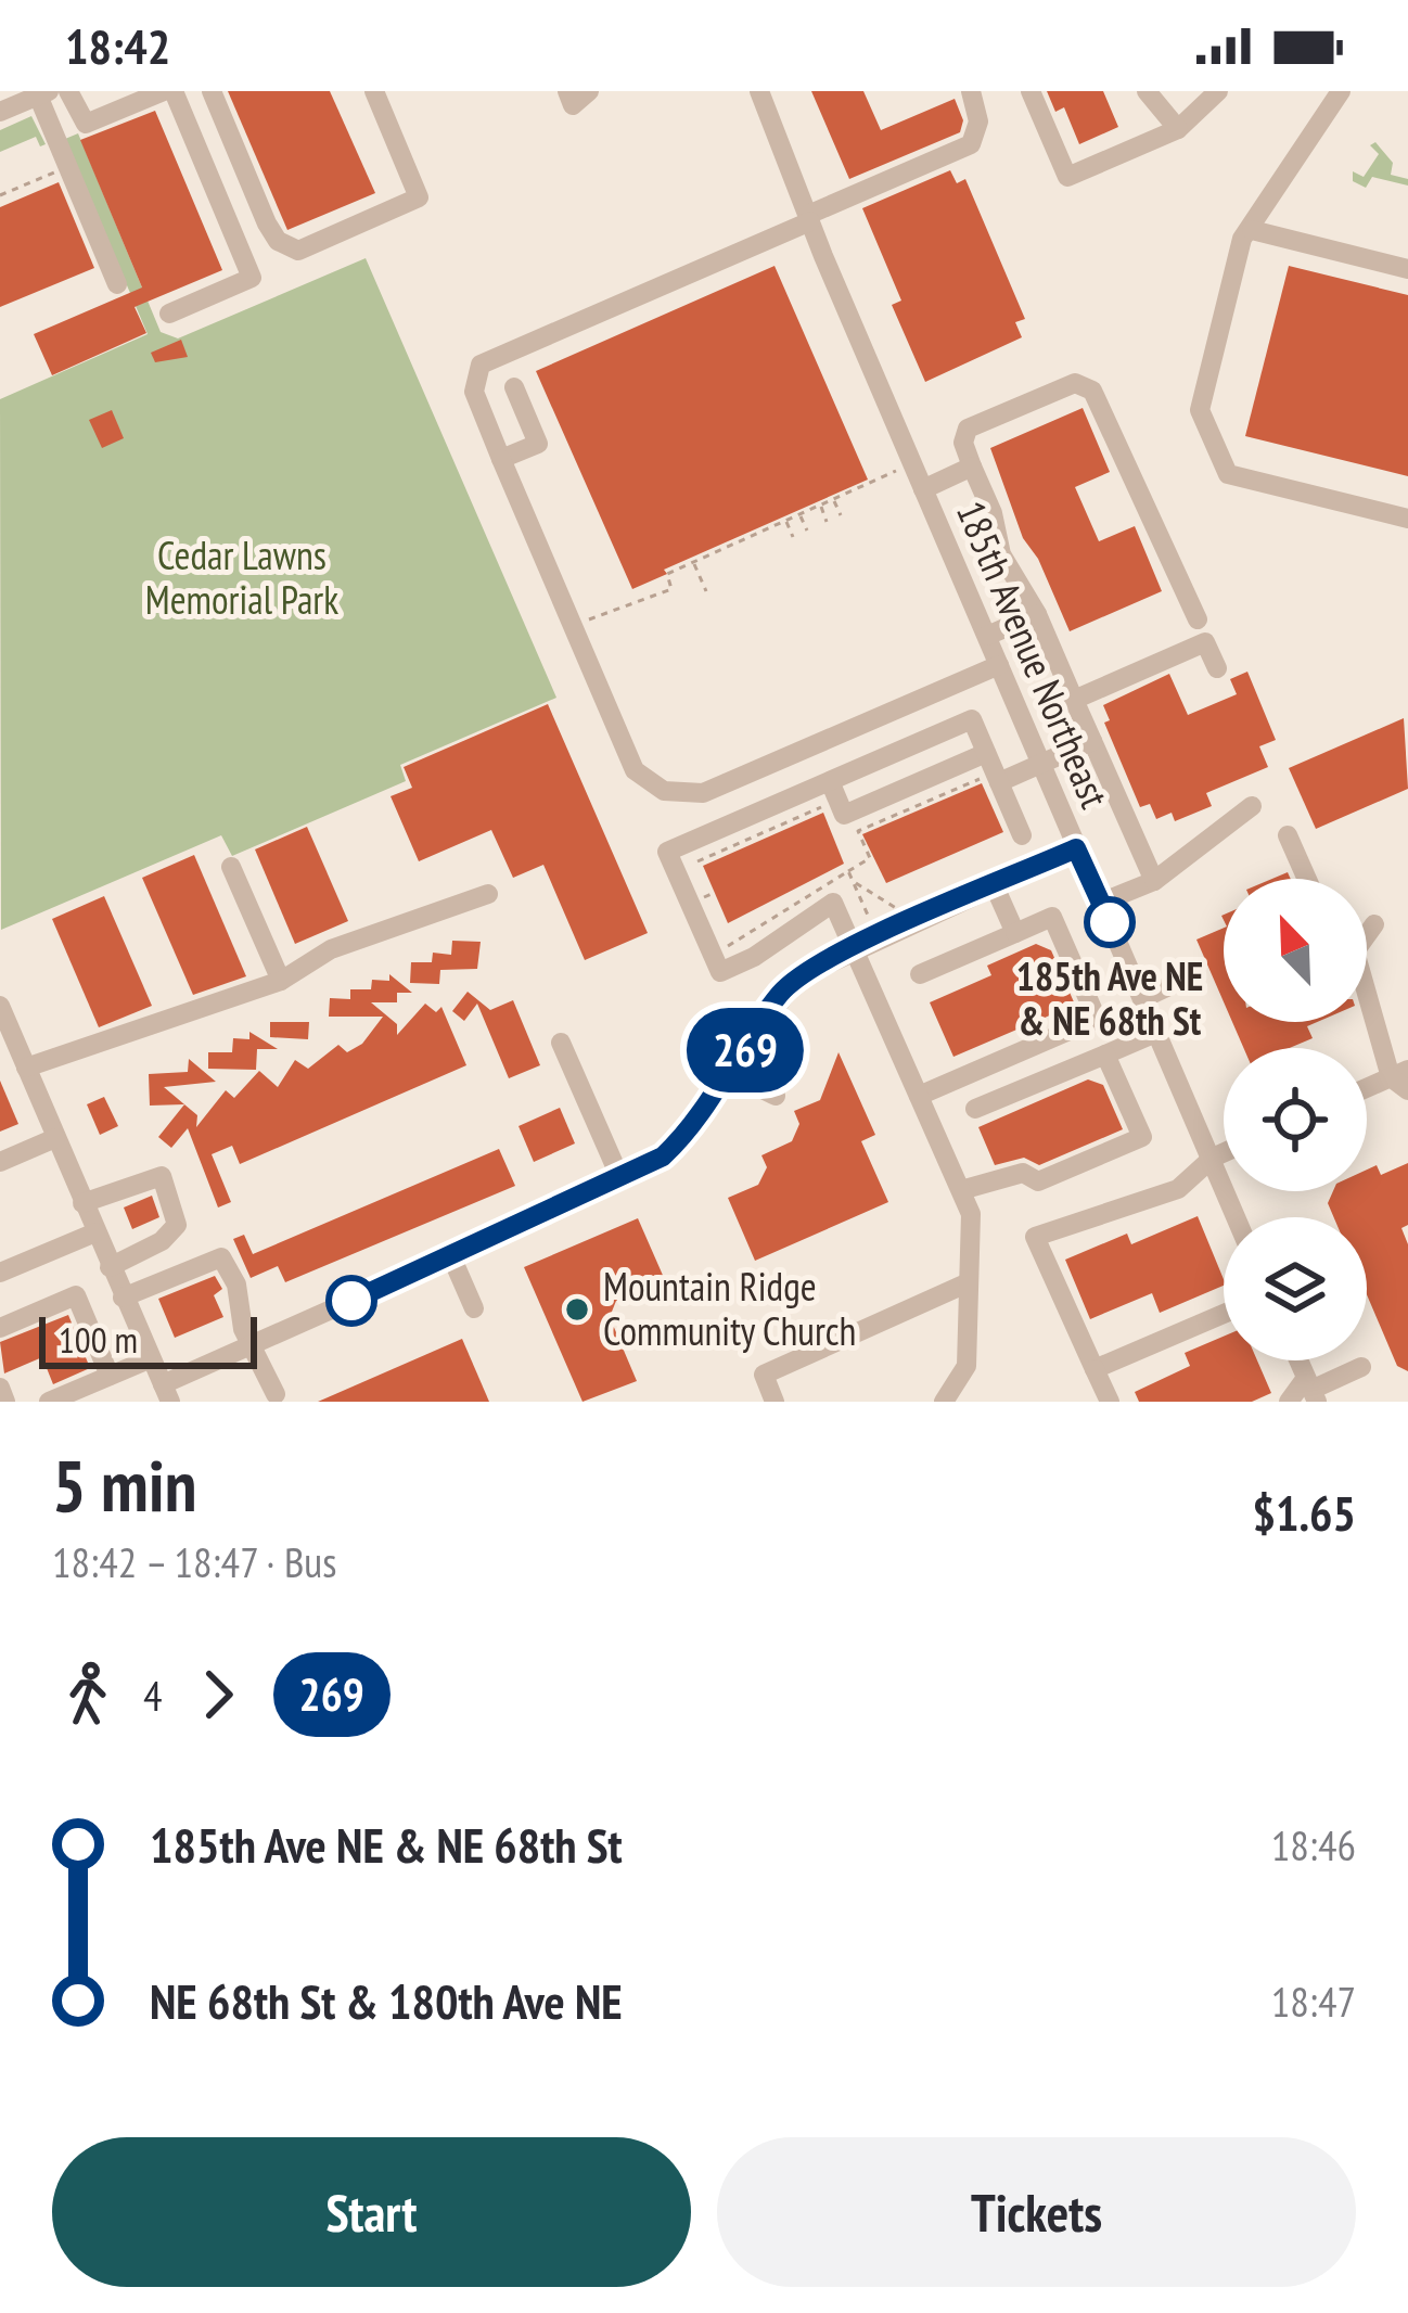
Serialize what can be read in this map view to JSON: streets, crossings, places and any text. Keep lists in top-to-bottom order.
{
  "streets": {
    "street": ["185th Avenue Northeast"]
  },
  "parks": ["Cedar Lawns Memorial Park"],
  "places": ["185th Ave NE & NE 68th St", "Mountain Ridge Community Church"],
  "lines": ["bus line 269"],
  "scale_bar": "100 m",
  "north": "top left",
  "page": {
    "status": "18:42",
    "on_map": "269",
    "scale": "100 m",
    "heading": ["5 min", "18:42 – 18:47 · Bus", "$1.65"],
    "legs": ["4", "269"],
    "list": [
      {
        "name": "185th Ave NE & NE 68th St",
        "value": "18:46"
      },
      {
        "name": "NE 68th St & 180th Ave NE",
        "value": "18:47"
      }
    ],
    "buttons": ["Start", "Tickets"]
  }
}
